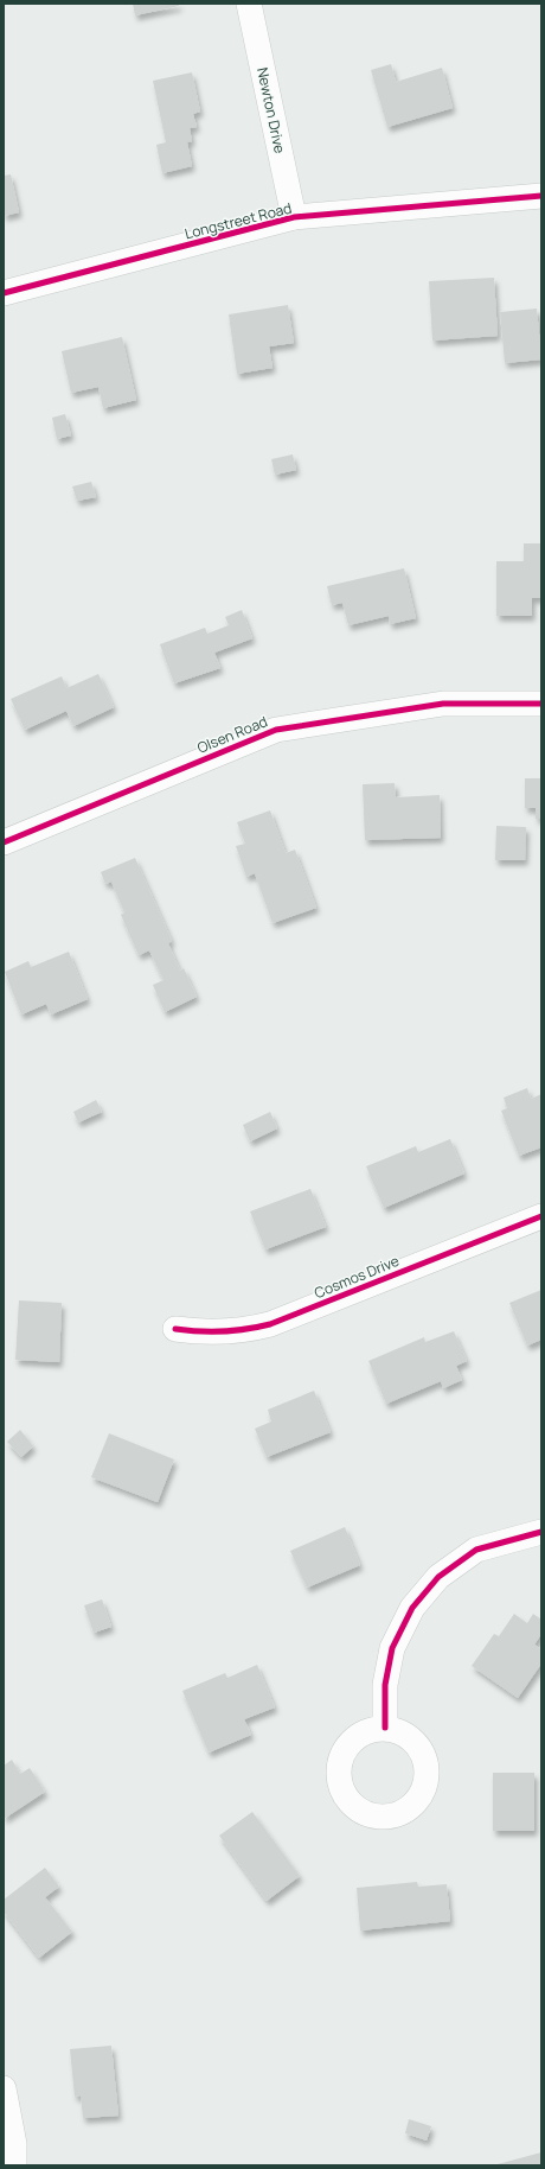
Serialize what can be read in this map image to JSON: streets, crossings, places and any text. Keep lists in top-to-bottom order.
{
  "streets": {
    "street": [
      "Newton Drive",
      "Longstreet Road",
      "Olsen Road",
      "Cosmos Drive"
    ]
  },
  "crossings": [
    ["Newton Drive", "Longstreet Road"]
  ]
}
